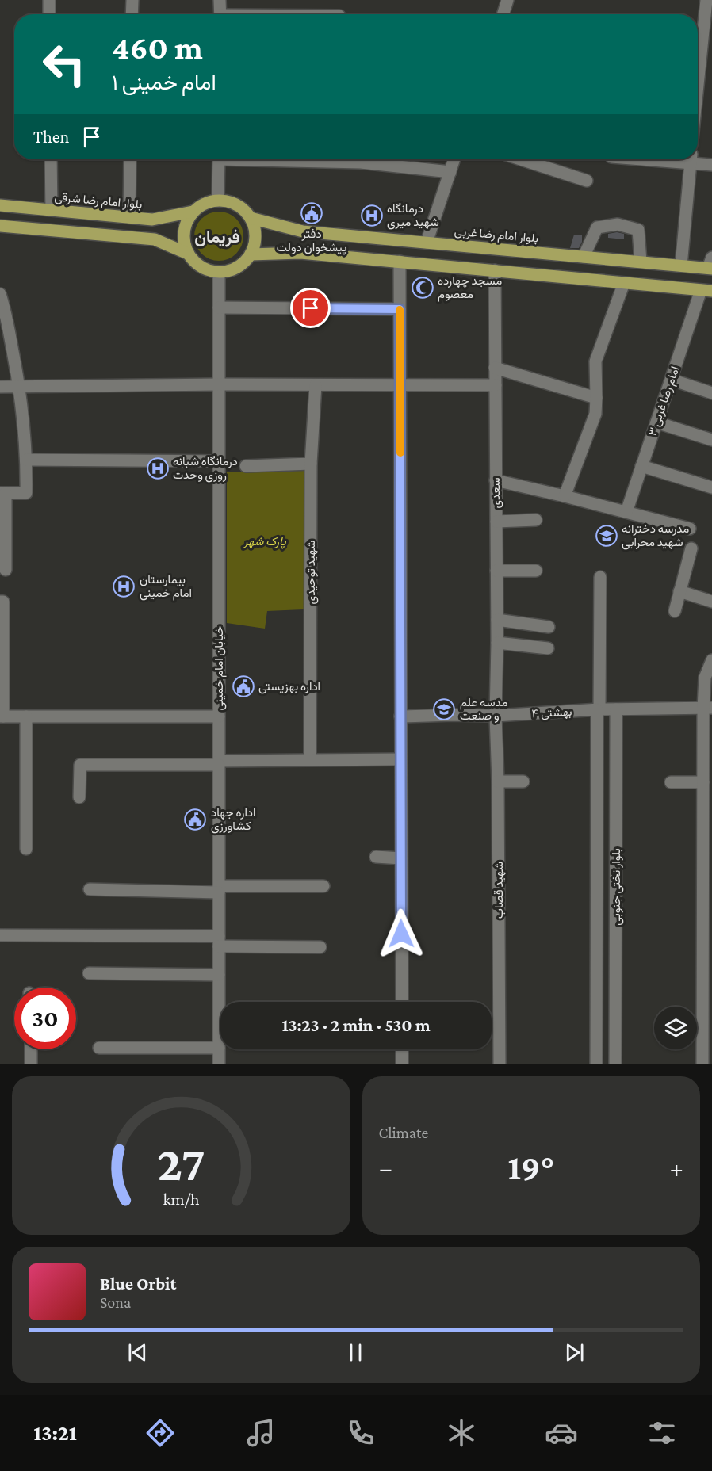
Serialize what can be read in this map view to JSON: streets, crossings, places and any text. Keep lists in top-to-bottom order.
{
  "streets": {
    "main road": ["بلوار امام رضا شرقی", "بلوار امام رضا غربی"],
    "street": [
      "امام رضا غربی ۳",
      "سعدی",
      "شهید توحیدی",
      "خیابان امام خمینی",
      "بهشتی ۴",
      "بلوار تختی جنوبی",
      "شهید قصاب"
    ]
  },
  "crossings": [
    ["بلوار امام رضا شرقی", "بلوار امام رضا غربی"],
    ["بلوار امام رضا شرقی", "خیابان امام خمینی"],
    ["بلوار امام رضا غربی", "خیابان امام خمینی"],
    ["سعدی", "بهشتی ۴"],
    ["سعدی", "شهید قصاب"],
    ["بهشتی ۴", "بلوار تختی جنوبی"],
    ["بهشتی ۴", "شهید قصاب"]
  ],
  "districts": ["فریمان"],
  "parks": ["پارک شهر"],
  "places": {
    "public building": ["دفتر پیشخوان دولت", "اداره بهزیستی", "اداره جهاد کشاورزی"],
    "hospital": ["درمانگاه شهید میری", "درمانگاه شبانه روزی وحدت", "بیمارستان امام خمینی"],
    "mosque": ["مسجد چهارده معصوم"],
    "school or university": ["مدرسه دخترانه شهید محرابی", "مدسه علم و صنعت"]
  },
  "page": {
    "turn": ["460 m", "امام خمینی ۱"],
    "then": "Then",
    "limit": "30",
    "trip": "13:23 · 2 min · 530 m",
    "tile": "Climate",
    "heat": ["−", "19°", "+"],
    "song": ["Blue Orbit", "Sona"],
    "tabs": "13:21",
    "gauge": ["27", "km/h"]
  }
}
